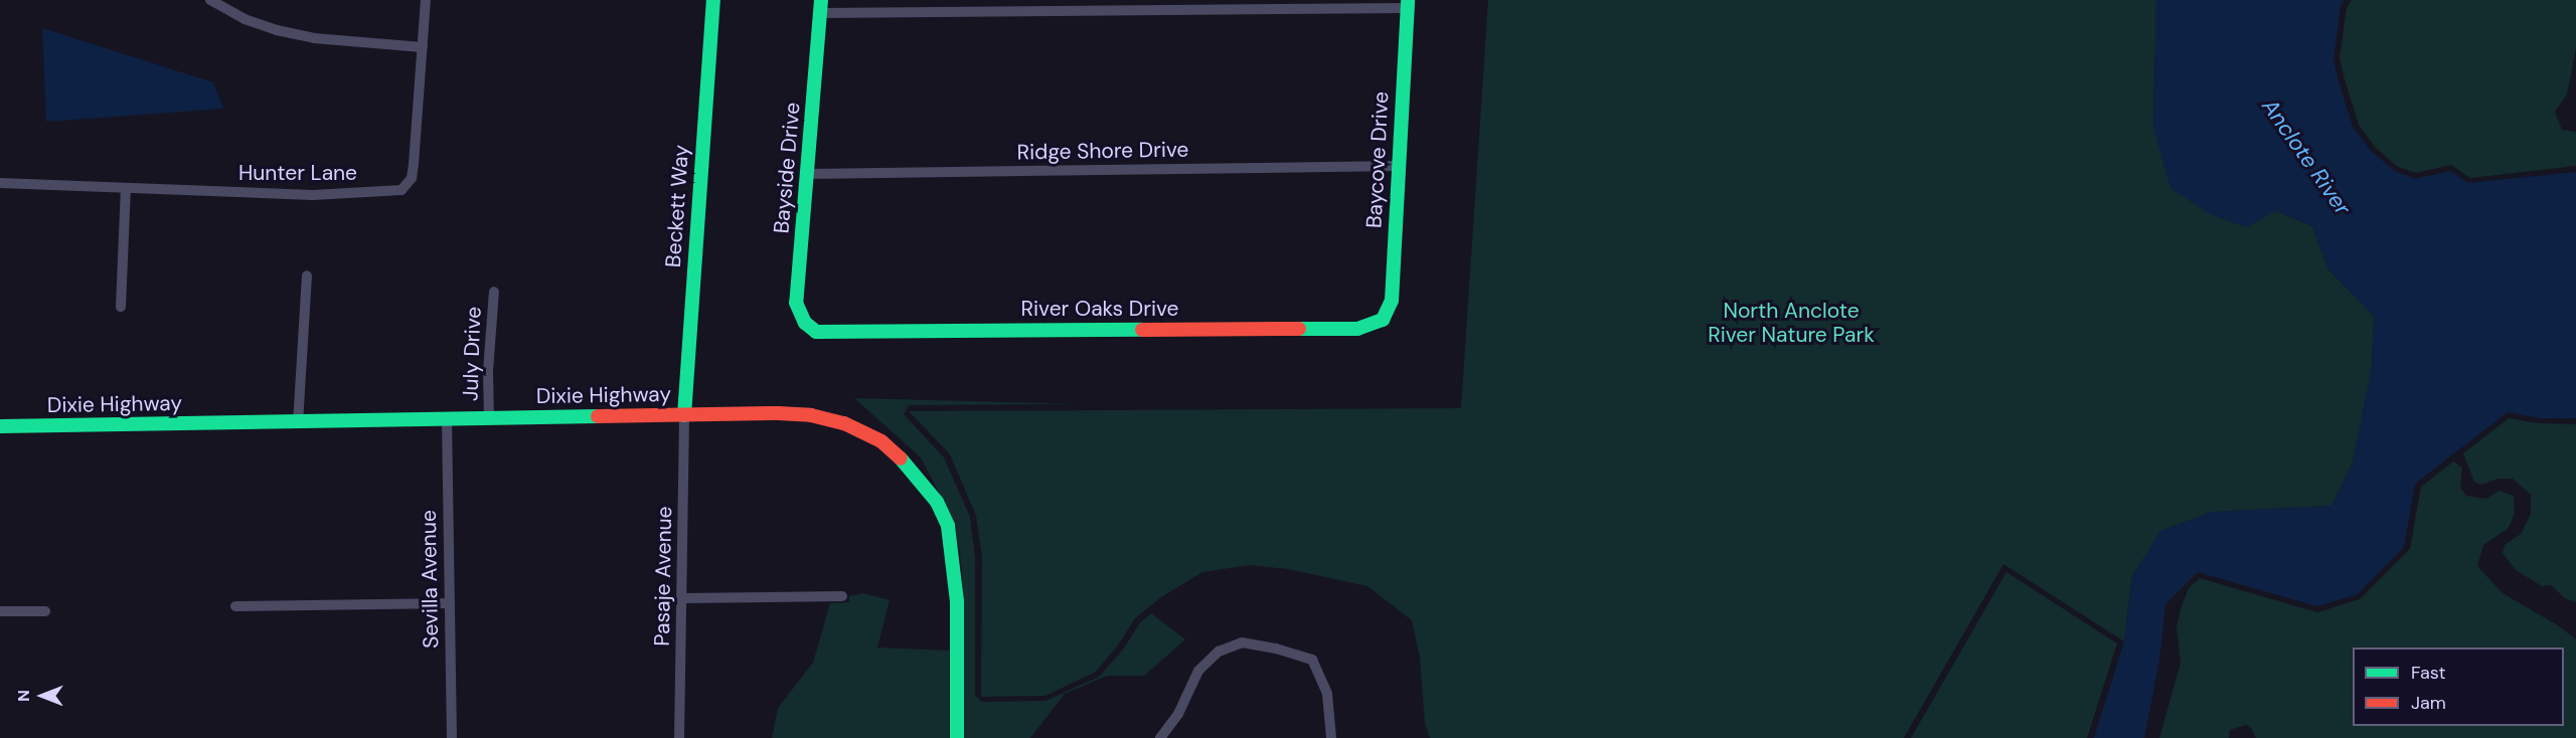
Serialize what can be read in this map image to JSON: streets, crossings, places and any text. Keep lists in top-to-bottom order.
{
  "streets": {
    "street": [
      "Ridge Shore Drive",
      "Baycove Drive",
      "Bayside Drive",
      "Hunter Lane",
      "Beckett Way",
      "River Oaks Drive",
      "July Drive",
      "Dixie Highway",
      "Pasaje Avenue",
      "Sevilla Avenue"
    ]
  },
  "crossings": [
    ["Ridge Shore Drive", "Baycove Drive"],
    ["Ridge Shore Drive", "Bayside Drive"],
    ["Baycove Drive", "River Oaks Drive"],
    ["Bayside Drive", "River Oaks Drive"],
    ["Beckett Way", "Dixie Highway"],
    ["Beckett Way", "Pasaje Avenue"],
    ["July Drive", "Dixie Highway"],
    ["Dixie Highway", "Pasaje Avenue"],
    ["Dixie Highway", "Sevilla Avenue"]
  ],
  "water": ["Anclote River"],
  "parks": ["North Anclote River Nature Park"],
  "legend": ["Fast", "Jam"],
  "north": "left"
}
